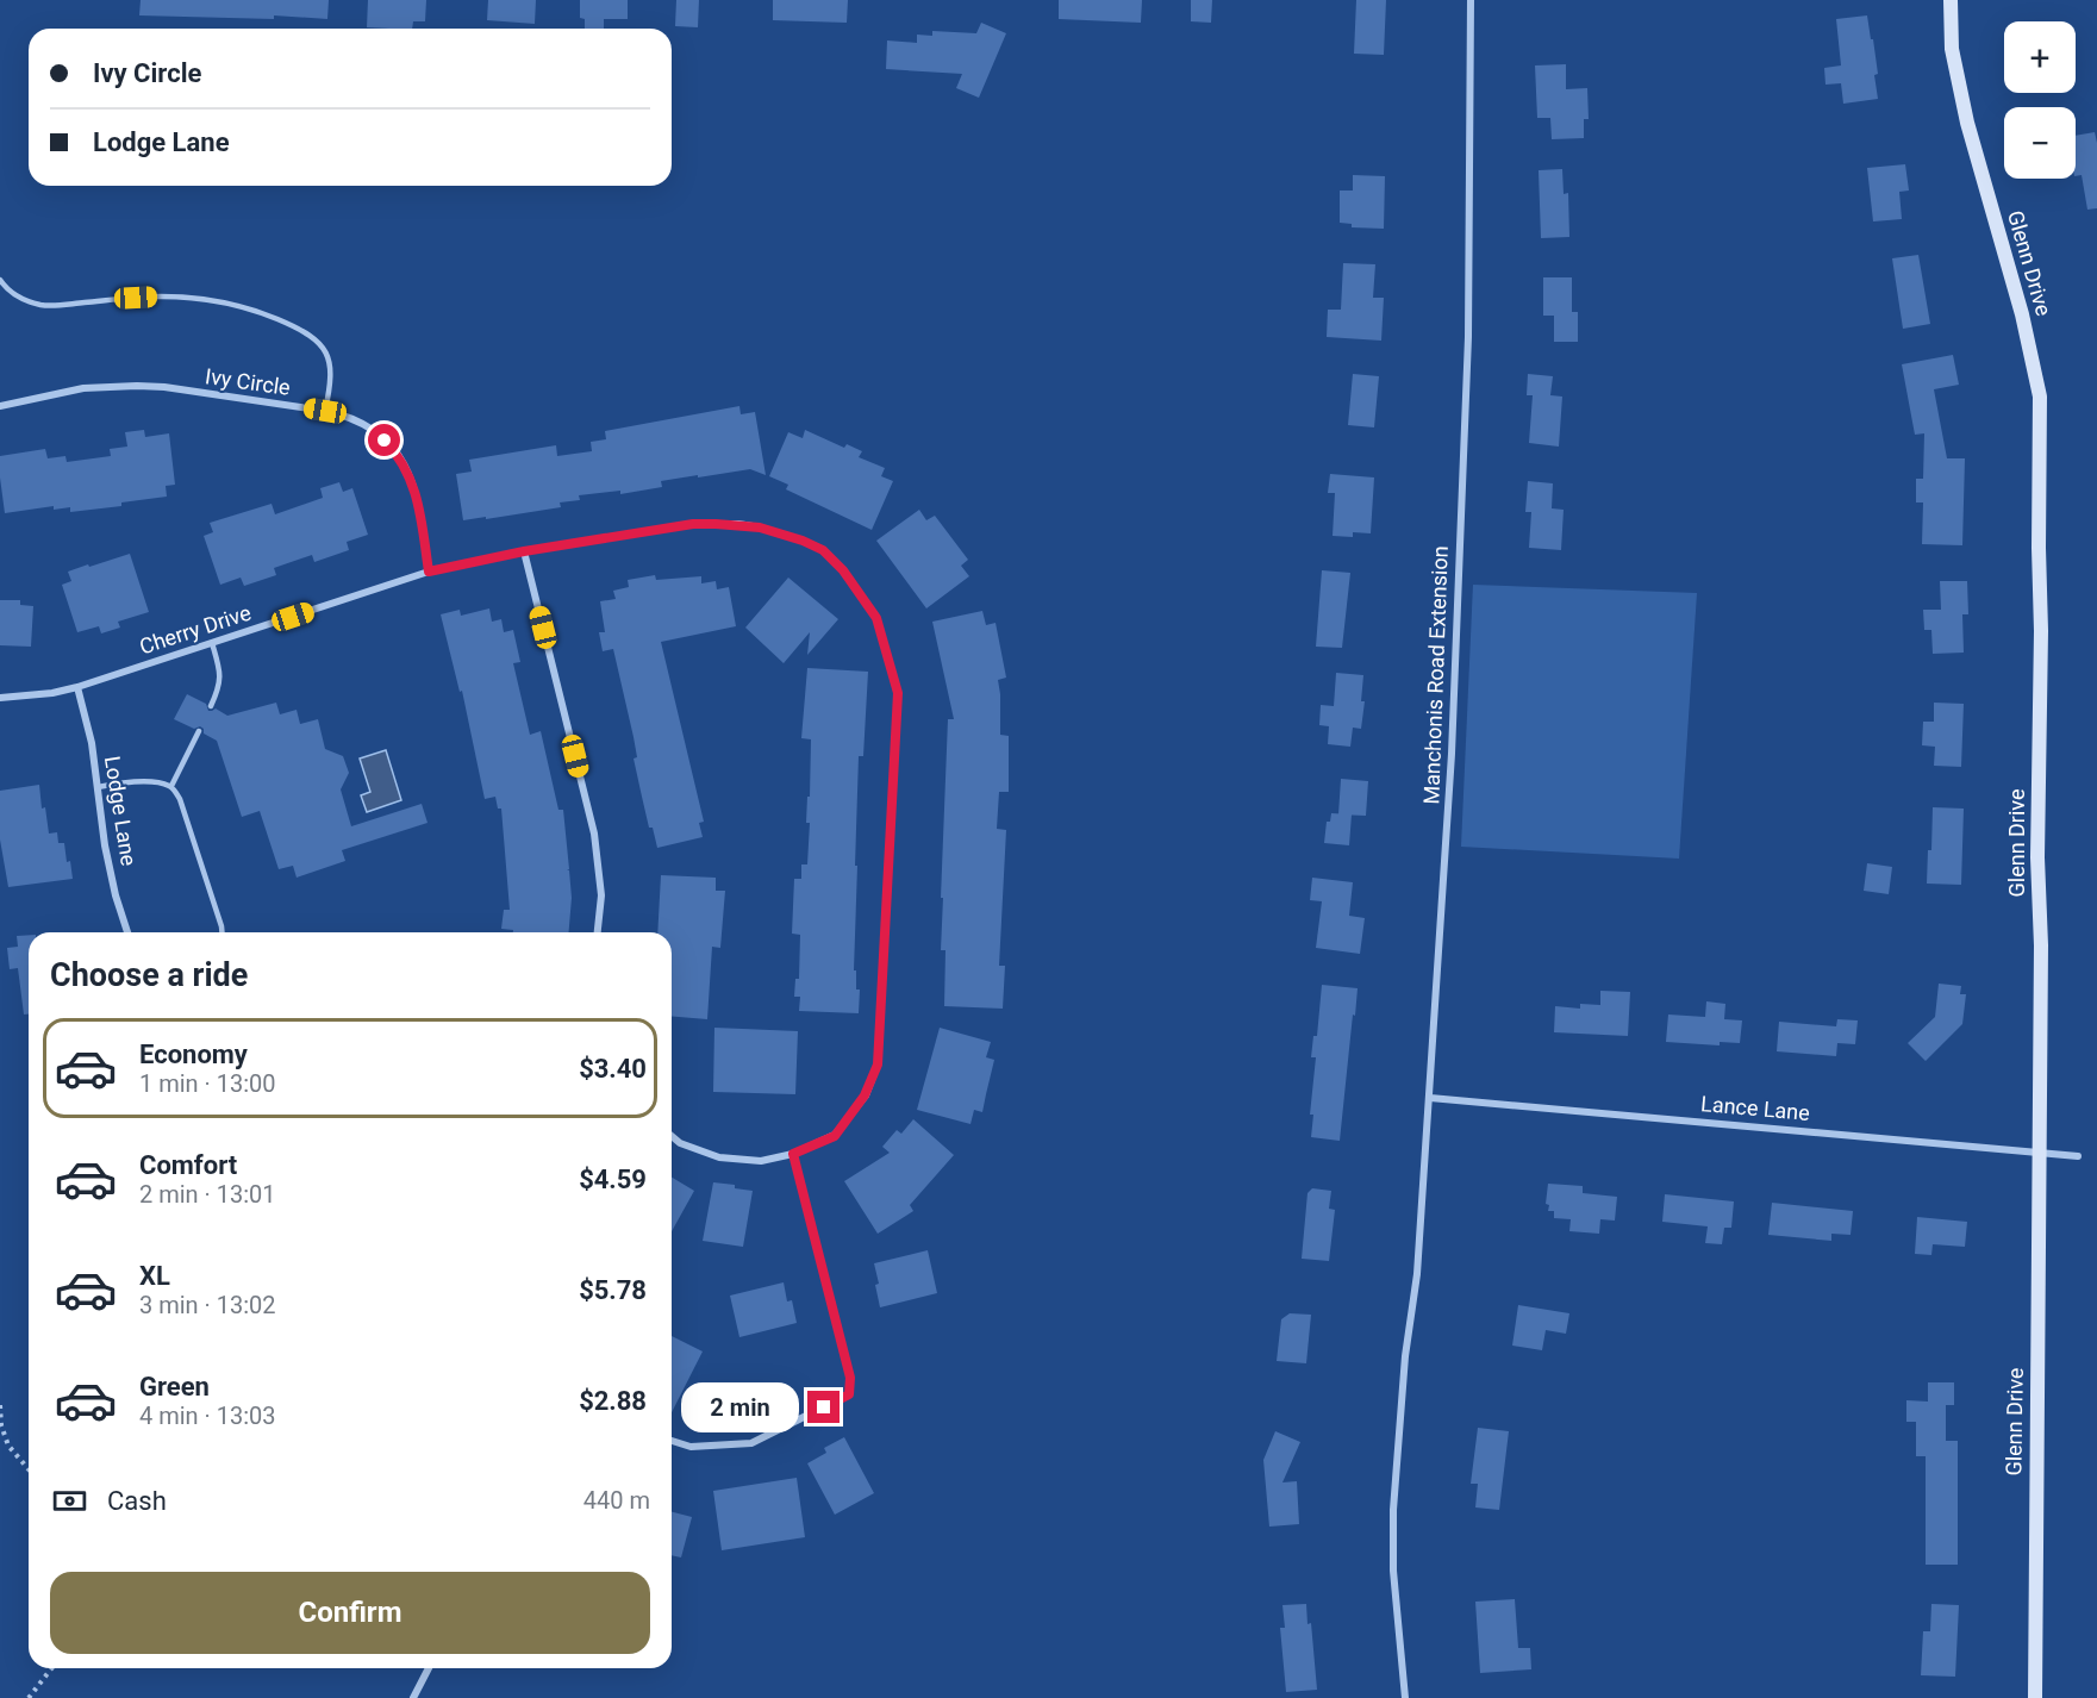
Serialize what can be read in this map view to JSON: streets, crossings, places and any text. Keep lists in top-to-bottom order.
{
  "streets": {
    "street": [
      "Glenn Drive",
      "Ivy Circle",
      "Cherry Drive",
      "Manchonis Road Extension",
      "Lodge Lane",
      "Lance Lane"
    ]
  },
  "crossings": [
    ["Glenn Drive", "Lance Lane"],
    ["Ivy Circle", "Cherry Drive"],
    ["Cherry Drive", "Lodge Lane"],
    ["Manchonis Road Extension", "Lance Lane"]
  ],
  "page": {
    "map_buttons": ["+", "−"],
    "banner": ["Ivy Circle", "Lodge Lane"],
    "heading": "Choose a ride",
    "list": [
      {
        "name": "Economy",
        "note": "1 min · 13:00",
        "value": "$3.40"
      },
      {
        "name": "Comfort",
        "note": "2 min · 13:01",
        "value": "$4.59"
      },
      {
        "name": "XL",
        "note": "3 min · 13:02",
        "value": "$5.78"
      },
      {
        "name": "Green",
        "note": "4 min · 13:03",
        "value": "$2.88"
      }
    ],
    "bubble": "2 min",
    "pay": ["Cash", "440 m"],
    "buttons": "Confirm"
  }
}
